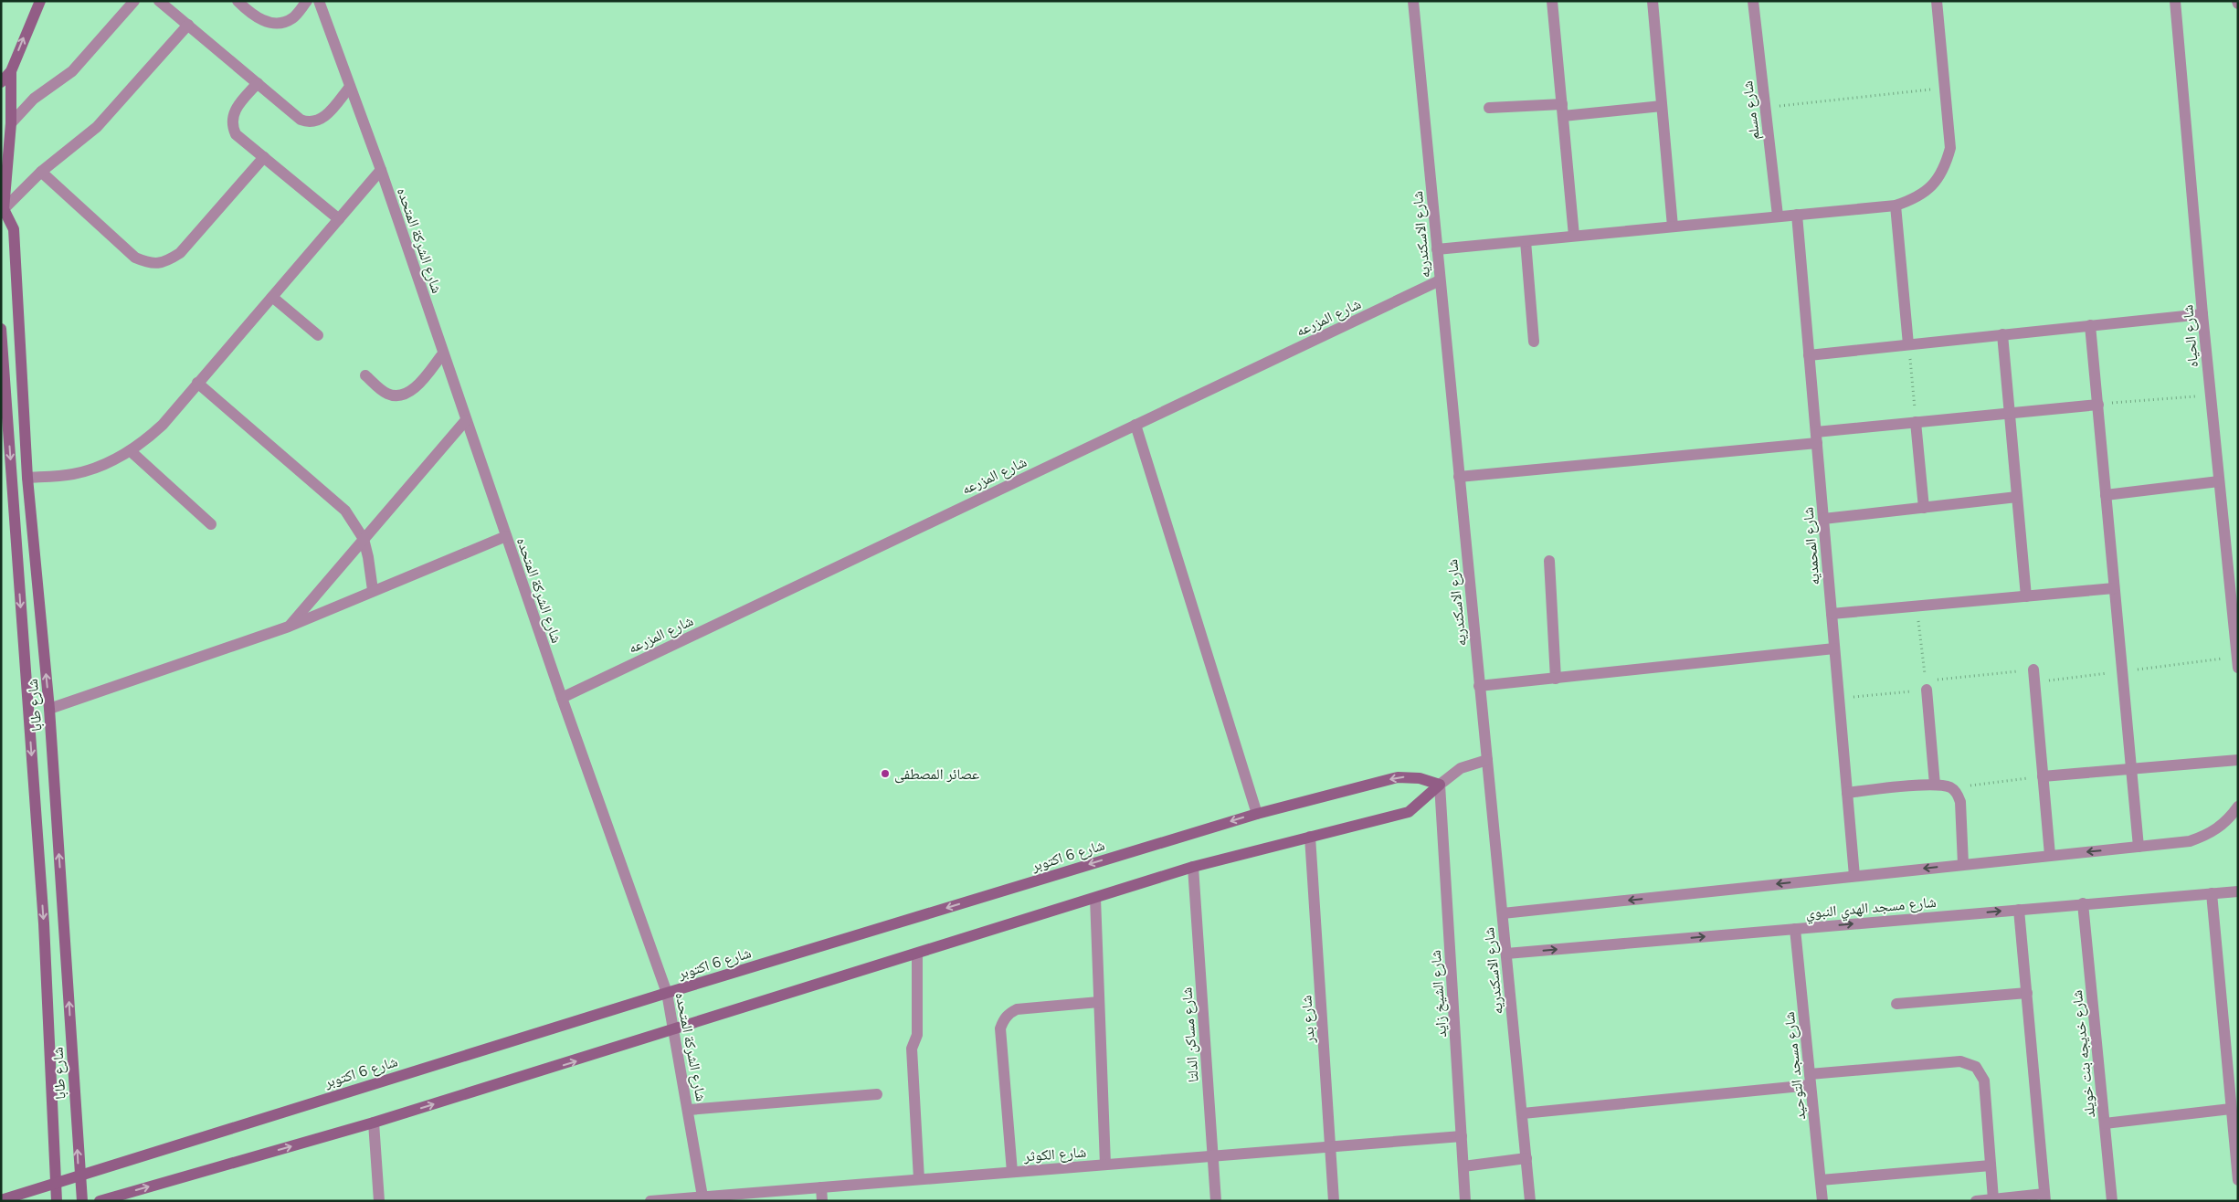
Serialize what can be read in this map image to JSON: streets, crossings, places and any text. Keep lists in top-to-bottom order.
{
  "streets": {
    "street": [
      "شارع مسلم",
      "شارع الاسكندريه",
      "شارع الشركة المتحده",
      "شارع المزرعه",
      "شارع الحياه",
      "شارع المحمديه",
      "شارع طابا",
      "شارع 6 اكتوبر",
      "شارع مسجد الهدي النبوي",
      "شارع الشيخ زايد",
      "شارع بدر",
      "شارع مساكن الدلتا",
      "شارع خديجه بنت خويلد",
      "شارع مسجد التوحيد",
      "شارع الكوثر"
    ]
  },
  "crossings": [
    ["شارع الاسكندريه", "شارع المزرعه"],
    ["شارع الاسكندريه", "شارع مسجد الهدي النبوي"],
    ["شارع الشركة المتحده", "شارع المزرعه"],
    ["شارع الشركة المتحده", "شارع 6 اكتوبر"],
    ["شارع الشركة المتحده", "شارع الكوثر"],
    ["شارع طابا", "شارع 6 اكتوبر"],
    ["شارع 6 اكتوبر", "شارع الشيخ زايد"],
    ["شارع مسجد الهدي النبوي", "شارع خديجه بنت خويلد"],
    ["شارع مسجد الهدي النبوي", "شارع مسجد التوحيد"],
    ["شارع الشيخ زايد", "شارع الكوثر"],
    ["شارع بدر", "شارع الكوثر"],
    ["شارع مساكن الدلتا", "شارع الكوثر"]
  ],
  "places": ["عصائر المصطفى"]
}
